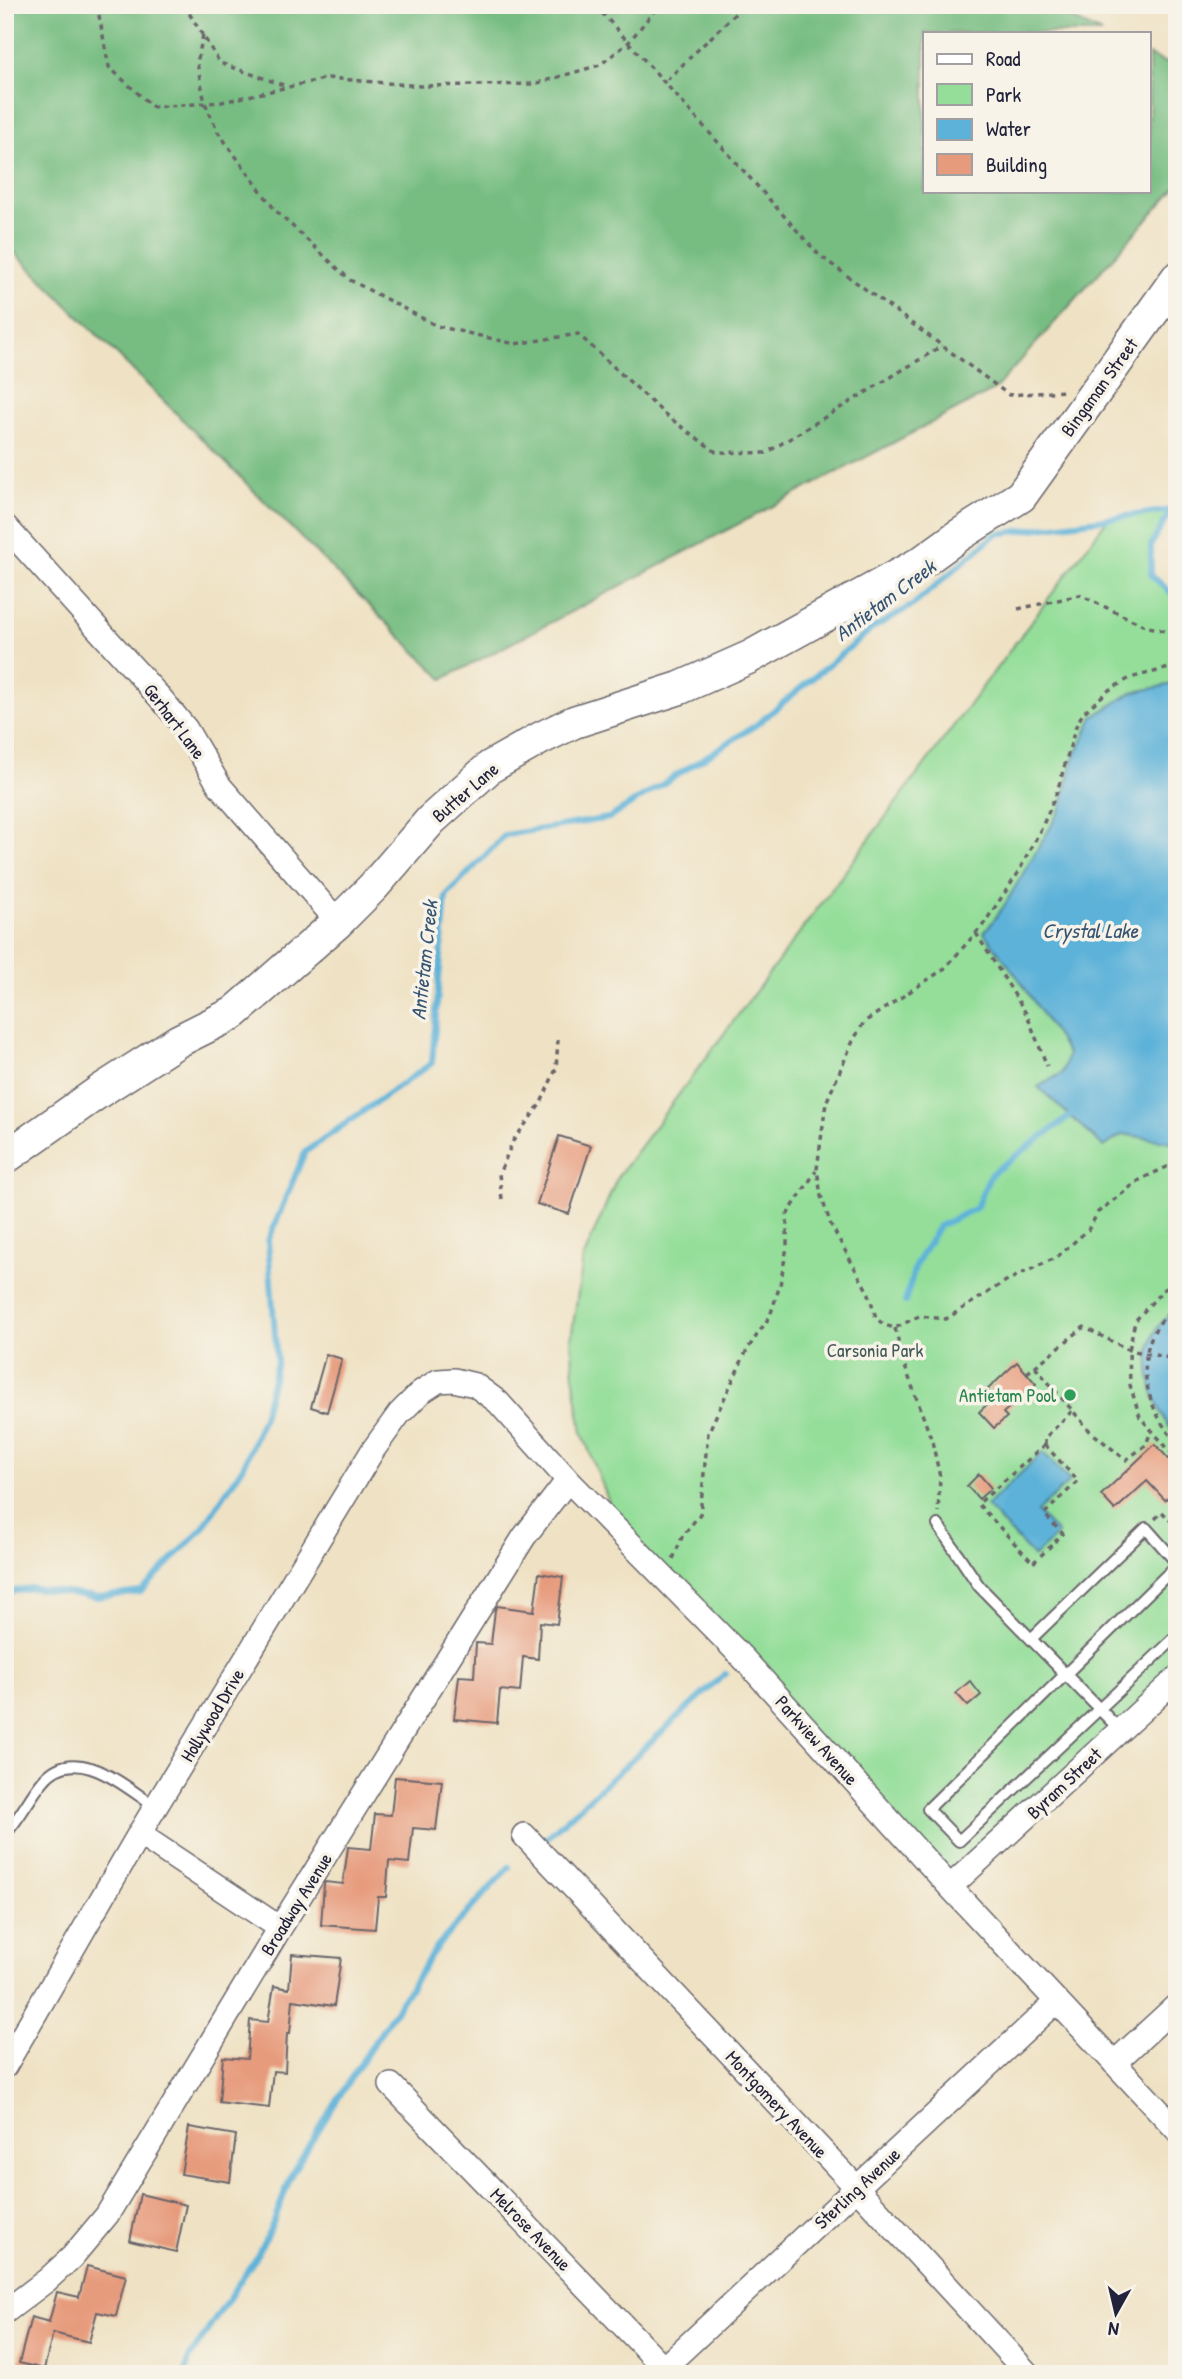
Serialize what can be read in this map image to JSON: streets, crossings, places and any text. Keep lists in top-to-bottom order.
{
  "streets": {
    "street": [
      "Bingaman Street",
      "Gerhart Lane",
      "Butter Lane",
      "Hollywood Drive",
      "Parkview Avenue",
      "Byram Street",
      "Broadway Avenue",
      "Montgomery Avenue",
      "Sterling Avenue",
      "Melrose Avenue"
    ]
  },
  "crossings": [
    ["Bingaman Street", "Butter Lane"],
    ["Gerhart Lane", "Butter Lane"],
    ["Hollywood Drive", "Parkview Avenue"],
    ["Parkview Avenue", "Byram Street"],
    ["Parkview Avenue", "Broadway Avenue"],
    ["Parkview Avenue", "Sterling Avenue"],
    ["Montgomery Avenue", "Sterling Avenue"],
    ["Sterling Avenue", "Melrose Avenue"]
  ],
  "water": ["Antietam Creek", "Crystal Lake"],
  "parks": ["Carsonia Park"],
  "places": ["Antietam Pool"],
  "legend": [
    "Road",
    "Park",
    "Water",
    "Building"
  ],
  "north": "bottom"
}
